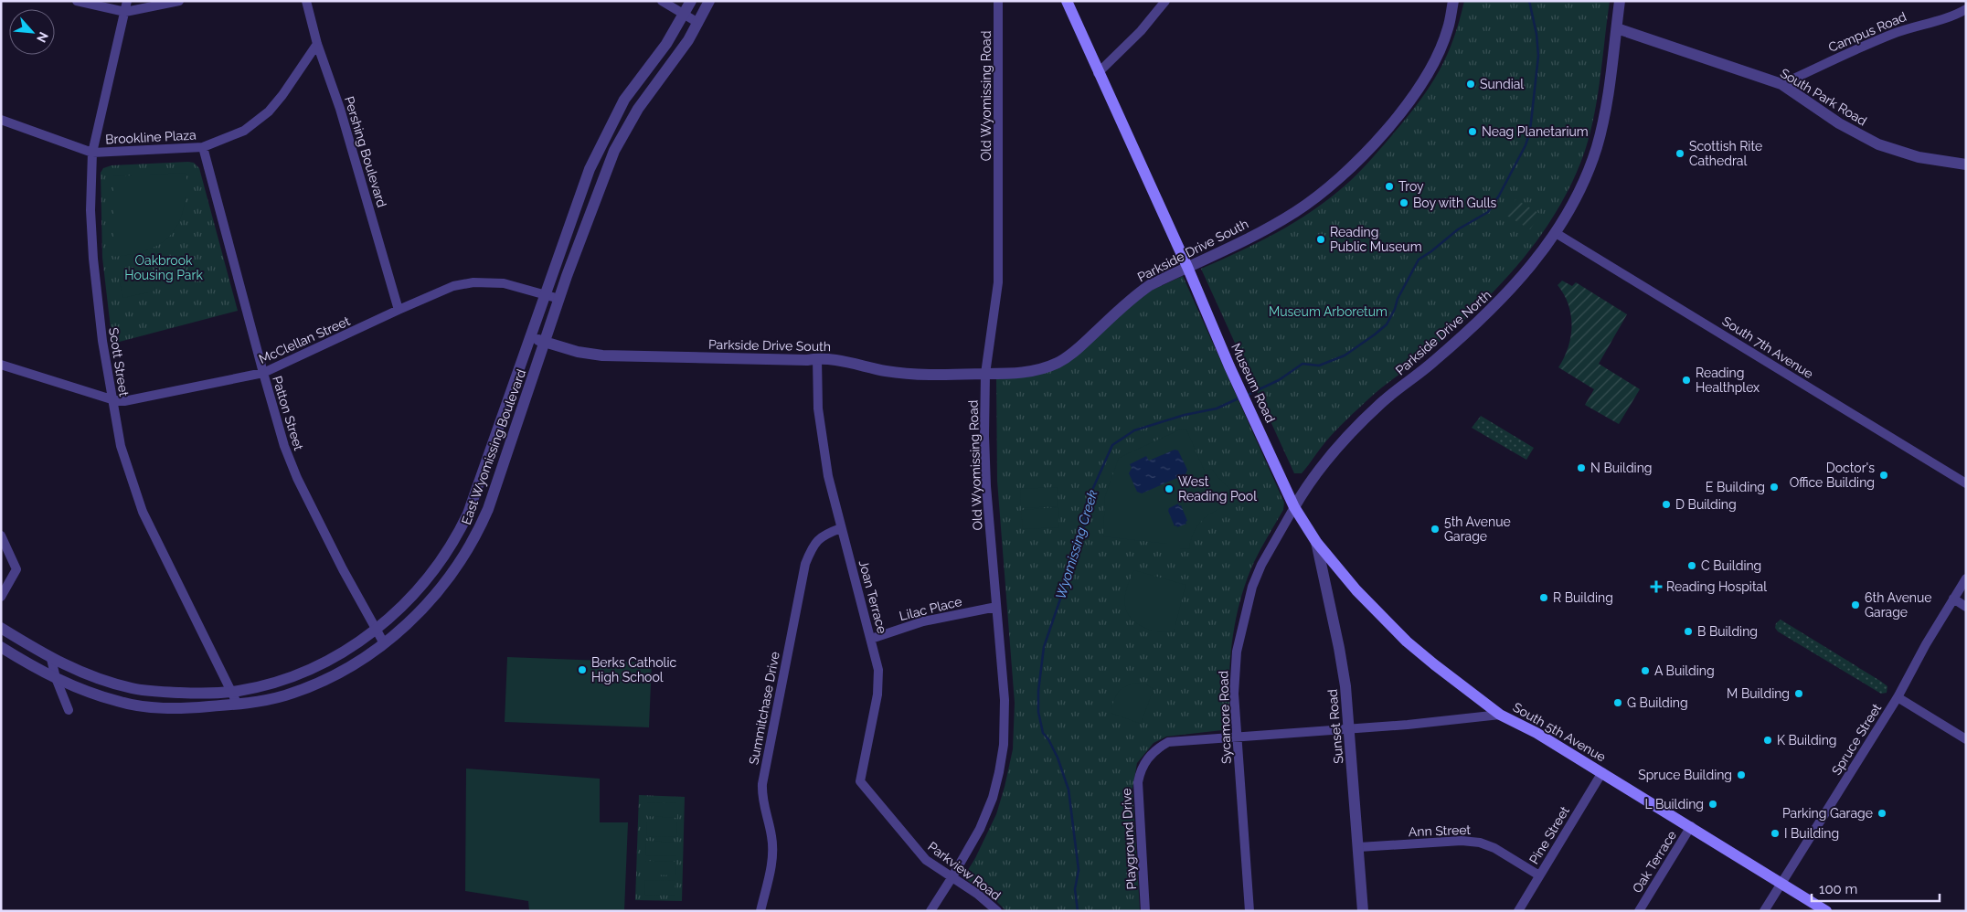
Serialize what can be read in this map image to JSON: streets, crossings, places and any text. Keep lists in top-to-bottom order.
{
  "streets": {
    "main road": ["Museum Road", "South 5th Avenue"],
    "street": [
      "Campus Road",
      "Old Wyomissing Road",
      "South Park Road",
      "Brookline Plaza",
      "Pershing Boulevard",
      "Parkside Drive South",
      "Parkside Drive North",
      "McClellan Street",
      "South 7th Avenue",
      "Scott Street",
      "Patton Street",
      "East Wyomissing Boulevard",
      "Joan Terrace",
      "Lilac Place",
      "Summitchase Drive",
      "Sycamore Road",
      "Sunset Road",
      "Spruce Street",
      "Ann Street",
      "Pine Street",
      "Playground Drive",
      "Oak Terrace",
      "Parkview Road"
    ]
  },
  "crossings": [
    ["Campus Road", "South Park Road"],
    ["Old Wyomissing Road", "Parkside Drive South"],
    ["Old Wyomissing Road", "Lilac Place"],
    ["Old Wyomissing Road", "Parkview Road"],
    ["South Park Road", "Parkside Drive North"],
    ["Brookline Plaza", "Pershing Boulevard"],
    ["Brookline Plaza", "Scott Street"],
    ["Brookline Plaza", "Patton Street"],
    ["Pershing Boulevard", "McClellan Street"],
    ["Parkside Drive South", "Museum Road"],
    ["Parkside Drive South", "East Wyomissing Boulevard"],
    ["Parkside Drive South", "Joan Terrace"],
    ["Parkside Drive North", "South 7th Avenue"],
    ["Parkside Drive North", "Museum Road"],
    ["Parkside Drive North", "Sycamore Road"],
    ["McClellan Street", "Scott Street"],
    ["McClellan Street", "Patton Street"],
    ["McClellan Street", "East Wyomissing Boulevard"],
    ["Scott Street", "East Wyomissing Boulevard"],
    ["Museum Road", "Sycamore Road"],
    ["Museum Road", "Sunset Road"],
    ["Museum Road", "South 5th Avenue"],
    ["Patton Street", "East Wyomissing Boulevard"],
    ["Joan Terrace", "Lilac Place"],
    ["Joan Terrace", "Summitchase Drive"],
    ["Joan Terrace", "Parkview Road"],
    ["Sycamore Road", "South 5th Avenue"],
    ["Sunset Road", "South 5th Avenue"],
    ["Sunset Road", "Ann Street"],
    ["South 5th Avenue", "Spruce Street"],
    ["South 5th Avenue", "Pine Street"],
    ["South 5th Avenue", "Playground Drive"],
    ["South 5th Avenue", "Oak Terrace"],
    ["Ann Street", "Pine Street"]
  ],
  "water": ["Wyomissing Creek"],
  "parks": ["Oakbrook Housing Park", "Museum Arboretum"],
  "places": {
    "other": [
      "Sundial",
      "Neag Planetarium",
      "Scottish Rite Cathedral",
      "Troy",
      "Boy with Gulls",
      "Reading Public Museum",
      "Reading Healthplex",
      "N Building",
      "Doctor's Office Building",
      "E Building",
      "West Reading Pool",
      "D Building",
      "5th Avenue Garage",
      "C Building",
      "R Building",
      "6th Avenue Garage",
      "B Building",
      "Berks Catholic High School",
      "A Building",
      "M Building",
      "G Building",
      "K Building",
      "Spruce Building",
      "L Building",
      "Parking Garage",
      "I Building"
    ],
    "health": ["Reading Hospital"]
  },
  "scale_bar": "100 m",
  "north": "bottom right"
}
